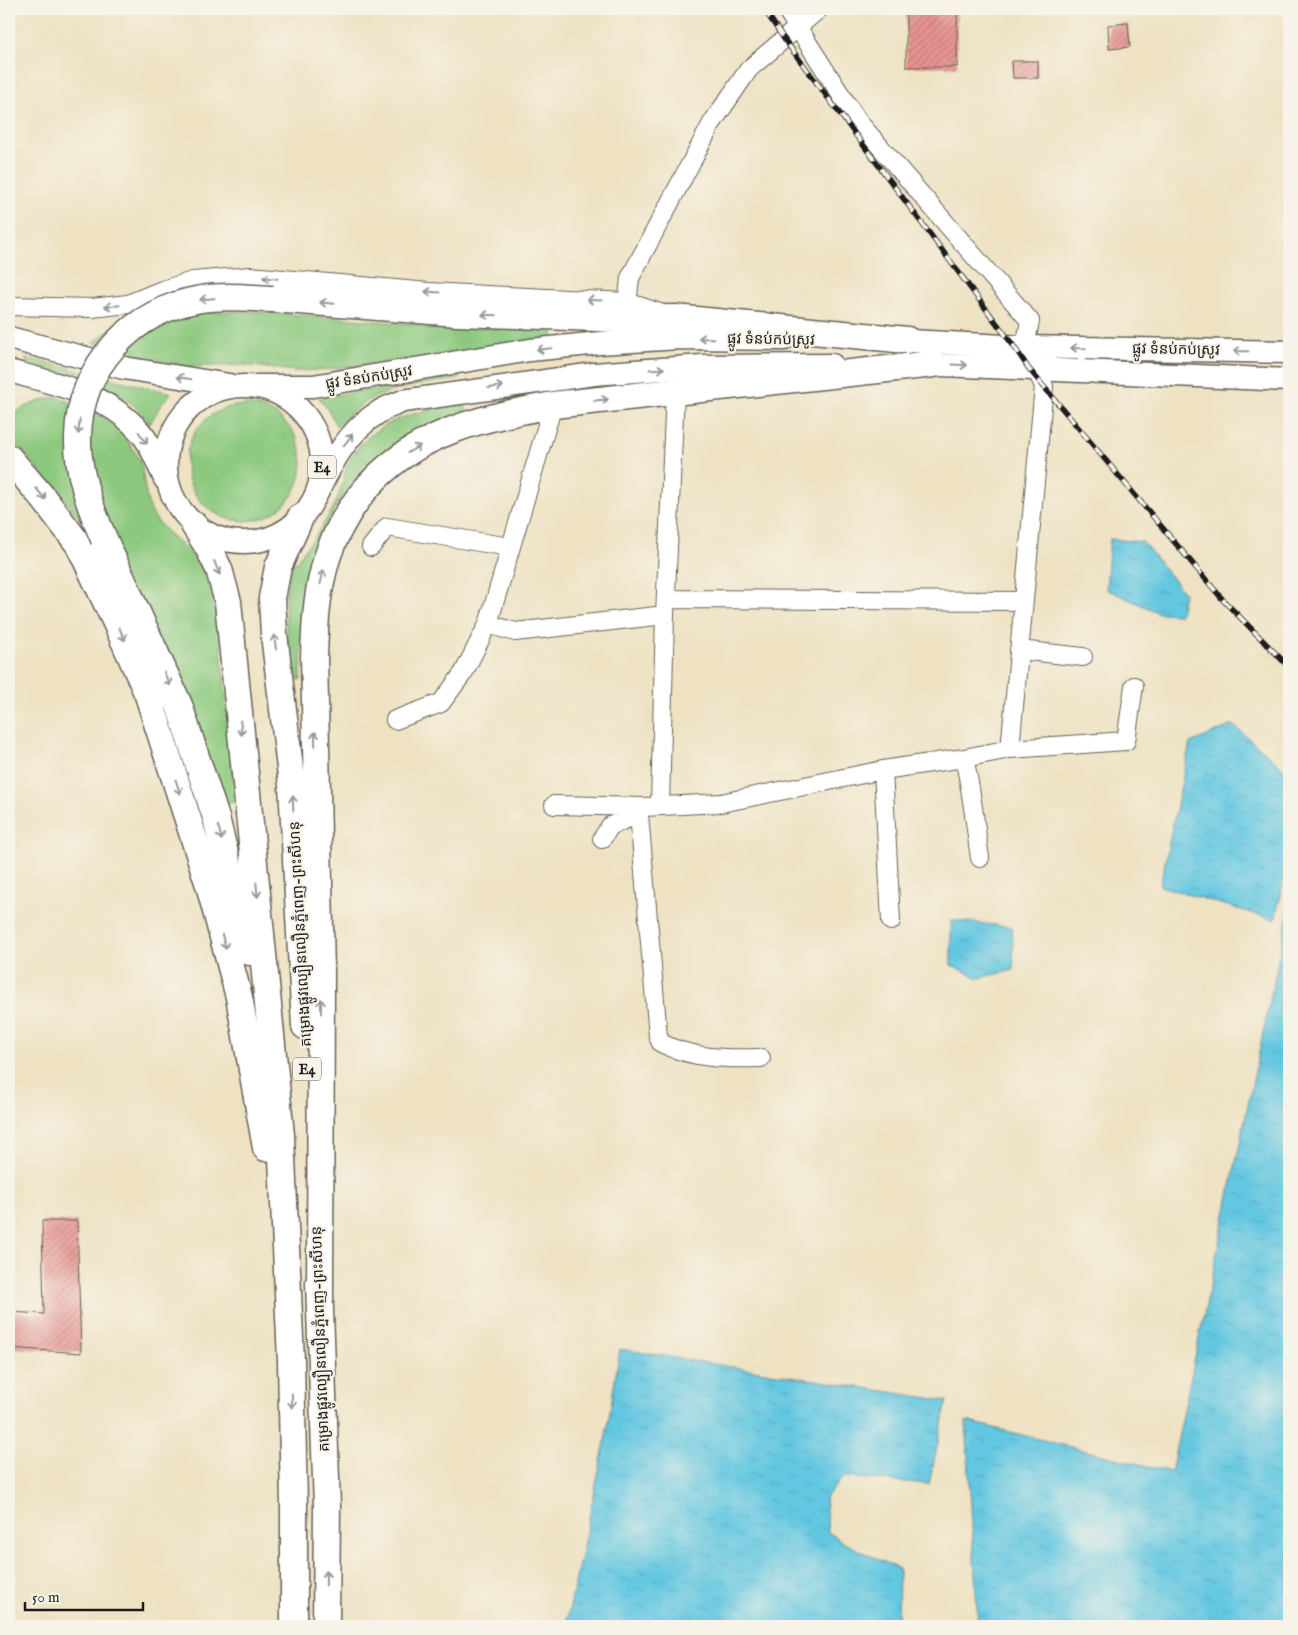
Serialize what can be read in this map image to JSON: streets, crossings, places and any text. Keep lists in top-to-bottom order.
{
  "streets": {
    "highway": ["E4", "គម្រោងផ្លូវល្បឿនលឿនភ្នំពេញ-ព្រះសីហនុ"],
    "main road": ["ផ្លូវ ទំនប់កប់ស្រូវ"]
  },
  "crossings": [
    ["ផ្លូវ ទំនប់កប់ស្រូវ", "E4"],
    ["ផ្លូវ ទំនប់កប់ស្រូវ", "គម្រោងផ្លូវល្បឿនលឿនភ្នំពេញ-ព្រះសីហនុ"],
    ["E4", "គម្រោងផ្លូវល្បឿនលឿនភ្នំពេញ-ព្រះសីហនុ"]
  ],
  "scale_bar": "50 m"
}
